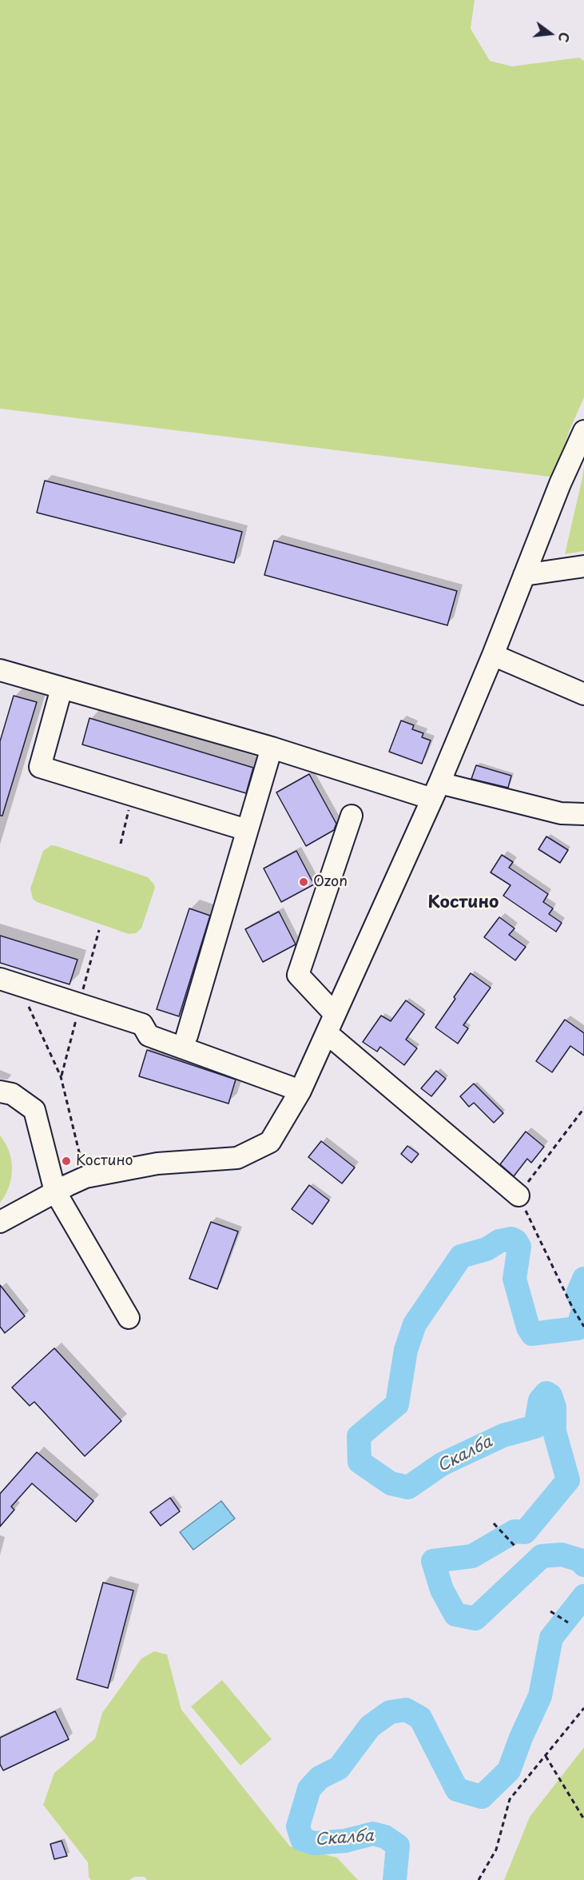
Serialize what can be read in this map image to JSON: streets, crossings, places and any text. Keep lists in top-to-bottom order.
{
  "districts": ["Костино"],
  "water": ["Скалба"],
  "places": ["Ozon", "Костино"],
  "north": "right"
}
